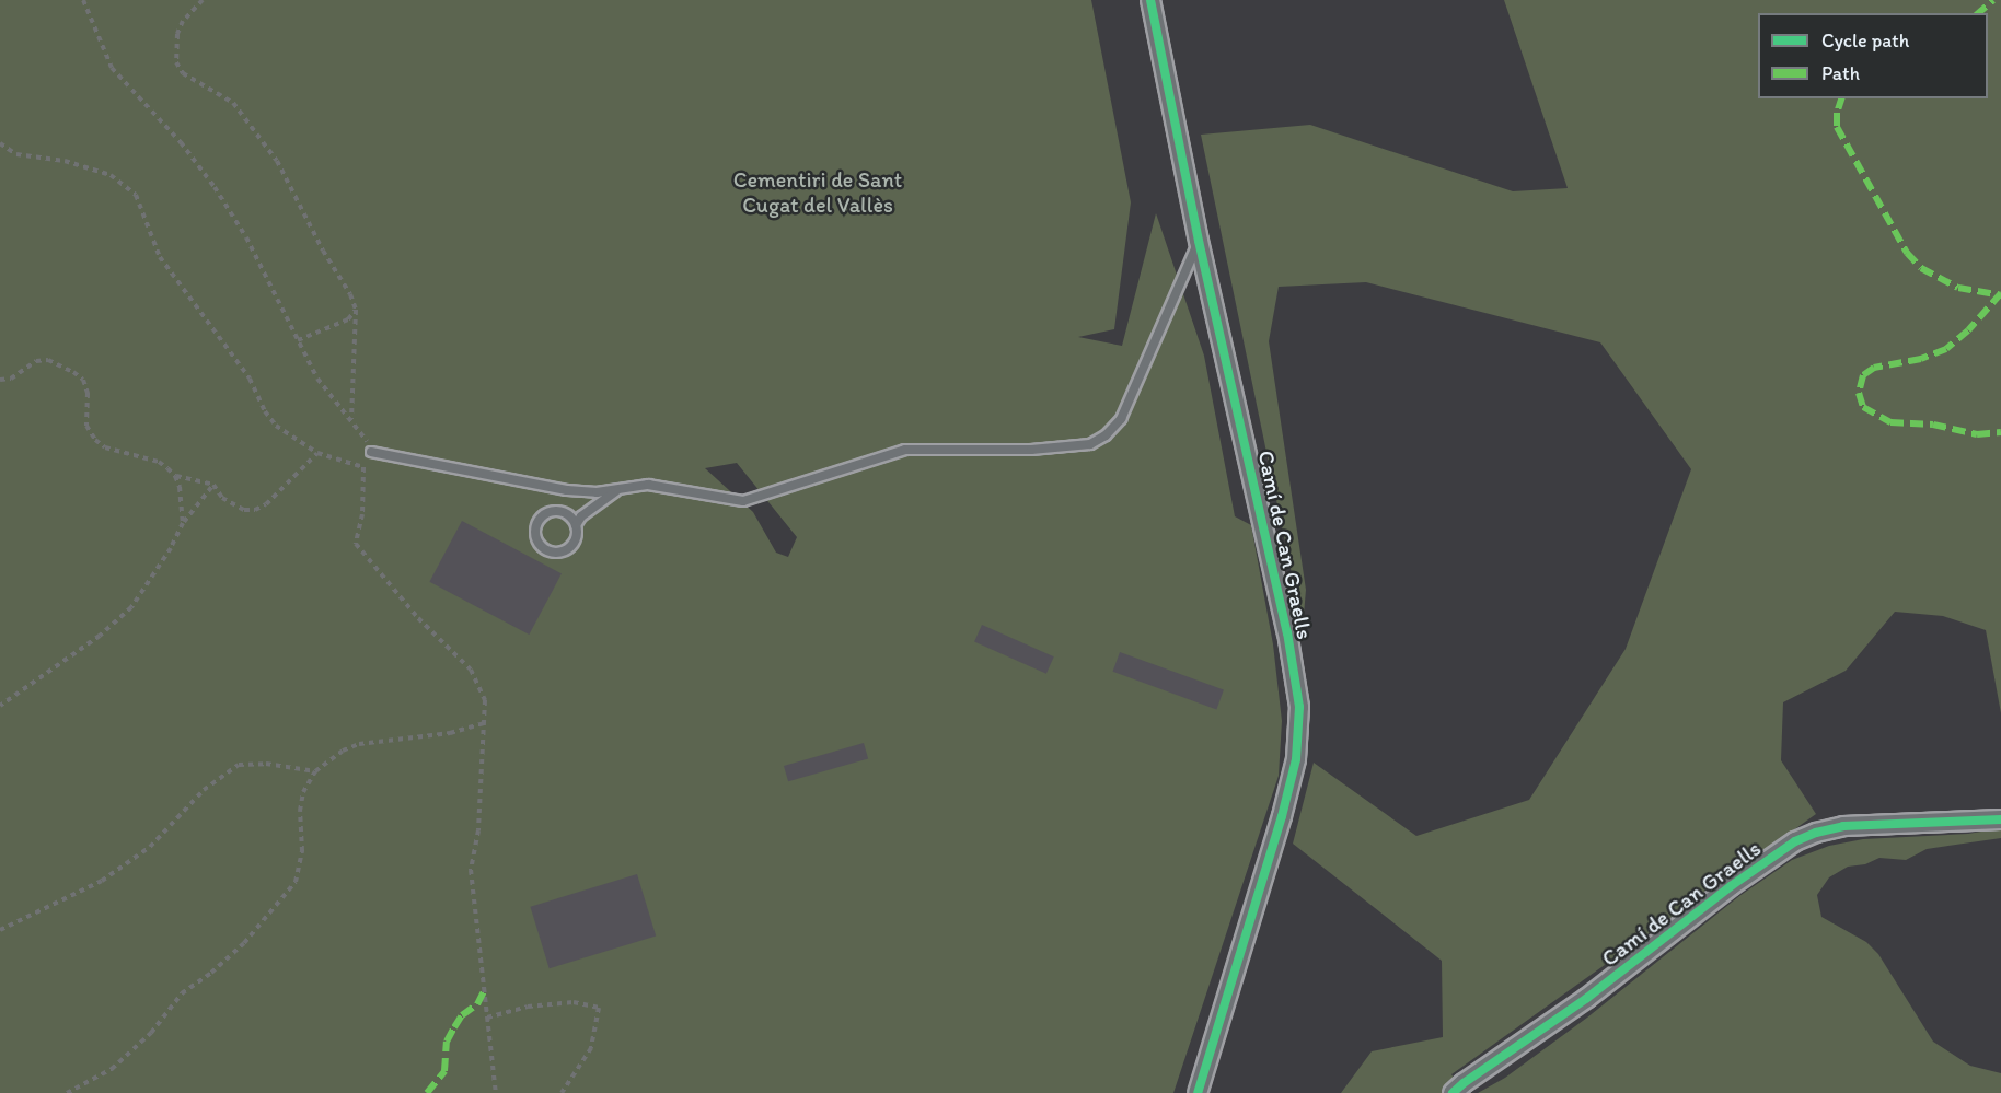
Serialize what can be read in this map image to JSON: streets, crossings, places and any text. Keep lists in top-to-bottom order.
{
  "streets": {
    "street": ["Camí de Can Graells"]
  },
  "parks": ["Cementiri de Sant Cugat del Vallès"],
  "legend": ["Cycle path", "Path"]
}
